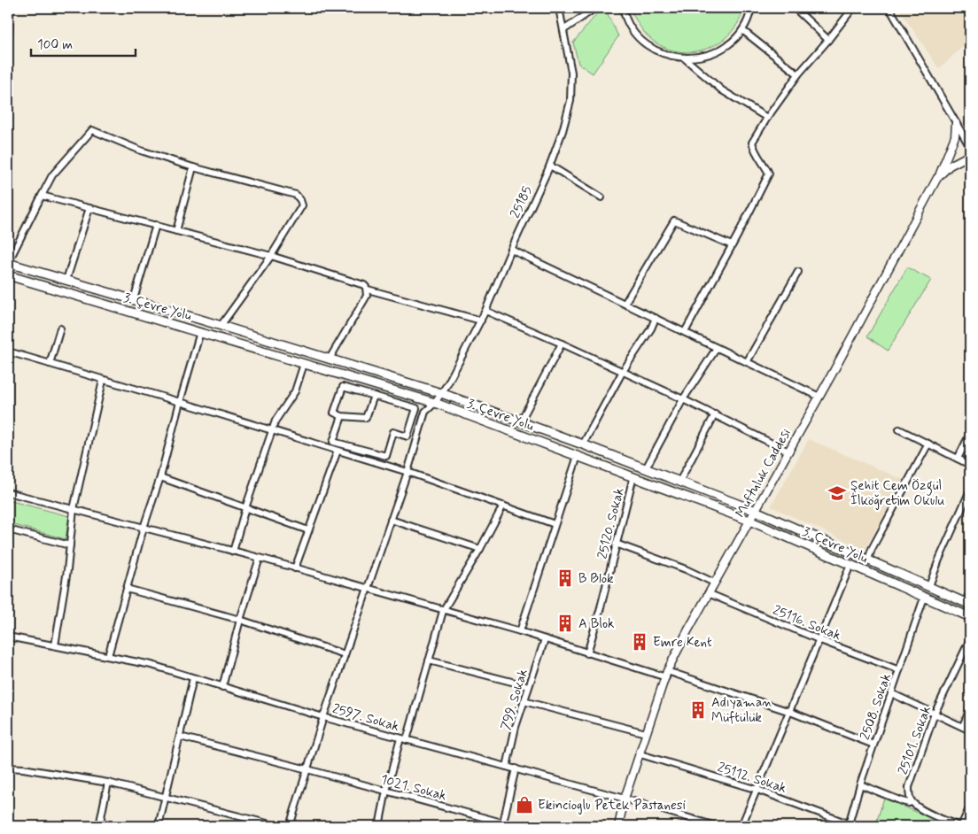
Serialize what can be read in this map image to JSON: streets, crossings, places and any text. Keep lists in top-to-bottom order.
{
  "streets": {
    "main road": ["3. Çevre Yolu"],
    "street": [
      "25185",
      "Muftuluk Caddesi",
      "25120. Sokak",
      "25116. Sokak",
      "799. Sokak",
      "2508. Sokak",
      "2597. Sokak",
      "25101. Sokak",
      "25112. Sokak",
      "1021. Sokak"
    ]
  },
  "crossings": [
    ["25185", "3. Çevre Yolu"],
    ["25185", "2597. Sokak"],
    ["25185", "1021. Sokak"],
    ["3. Çevre Yolu", "Muftuluk Caddesi"],
    ["3. Çevre Yolu", "25120. Sokak"],
    ["3. Çevre Yolu", "2508. Sokak"],
    ["Muftuluk Caddesi", "25116. Sokak"],
    ["Muftuluk Caddesi", "2597. Sokak"],
    ["Muftuluk Caddesi", "25112. Sokak"],
    ["25116. Sokak", "2508. Sokak"],
    ["799. Sokak", "2597. Sokak"],
    ["2508. Sokak", "25112. Sokak"]
  ],
  "places": {
    "school or university": ["Şehit Cem Özgül İlköğretim Okulu"],
    "building": [
      "B Blok",
      "A Blok",
      "Emre Kent",
      "Adıyaman Müftülük"
    ],
    "shop": ["Ekincioglu Petek Pastanesi"]
  },
  "scale_bar": "100 m"
}
